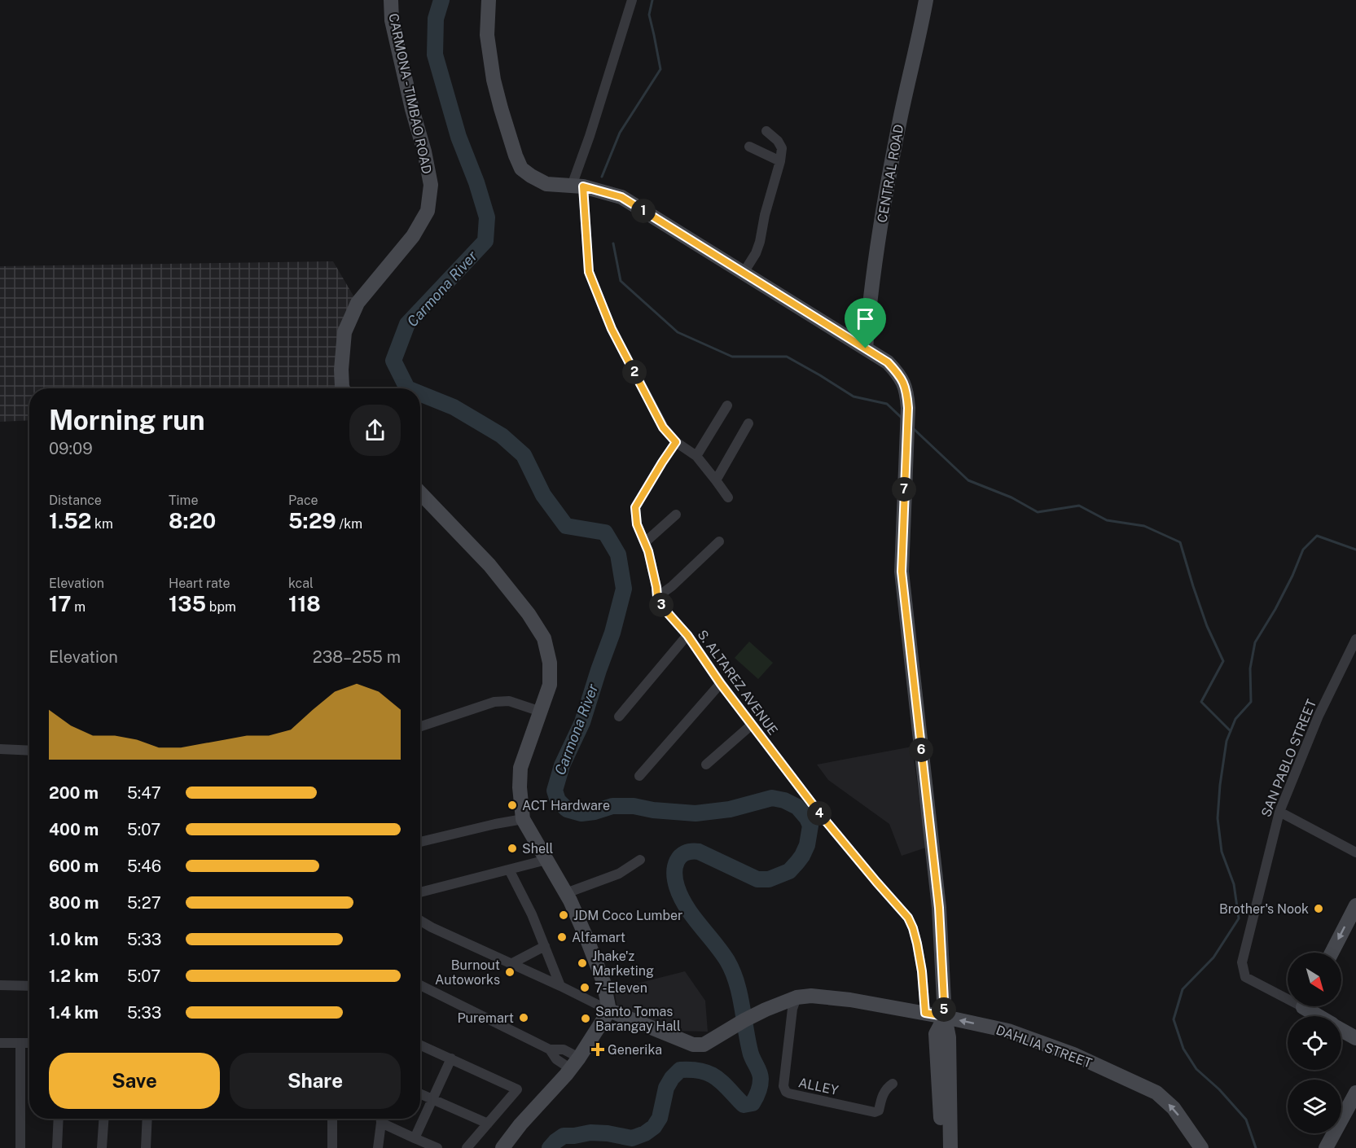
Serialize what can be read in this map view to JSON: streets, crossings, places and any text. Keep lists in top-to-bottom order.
{
  "streets": {
    "main road": ["CARMONA - TIMBAO ROAD", "CENTRAL ROAD", "DAHLIA STREET"],
    "street": ["S. ALTAREZ AVENUE", "SAN PABLO STREET", "ALLEY"]
  },
  "crossings": [
    ["S. ALTAREZ AVENUE", "DAHLIA STREET"],
    ["DAHLIA STREET", "ALLEY"]
  ],
  "one_way": ["DAHLIA STREET"],
  "water": ["Carmona River"],
  "places": {
    "other": [
      "ACT Hardware",
      "Shell",
      "Brother's Nook",
      "JDM Coco Lumber",
      "Alfamart",
      "Jhake'z Marketing",
      "Burnout Autoworks",
      "7-Eleven",
      "Puremart",
      "Santo Tomas Barangay Hall"
    ],
    "health": ["Generika"]
  },
  "north": "bottom right",
  "page": {
    "pins": [
      "1",
      "2",
      "7",
      "3",
      "6",
      "4",
      "5"
    ],
    "heading": ["Morning run", "09:09"],
    "stats": [
      ["Distance", "1.52 km"],
      ["Time", "8:20"],
      ["Pace", "5:29 /km"],
      ["Elevation", "17 m"],
      ["Heart rate", "135 bpm"],
      ["kcal", "118"]
    ],
    "chart": ["Elevation", "238–255 m"],
    "list": [
      {
        "name": "200 m",
        "note": "5:47"
      },
      {
        "name": "400 m",
        "note": "5:07"
      },
      {
        "name": "600 m",
        "note": "5:46"
      },
      {
        "name": "800 m",
        "note": "5:27"
      },
      {
        "name": "1.0 km",
        "note": "5:33"
      },
      {
        "name": "1.2 km",
        "note": "5:07"
      },
      {
        "name": "1.4 km",
        "note": "5:33"
      }
    ],
    "buttons": ["Save", "Share"]
  }
}
